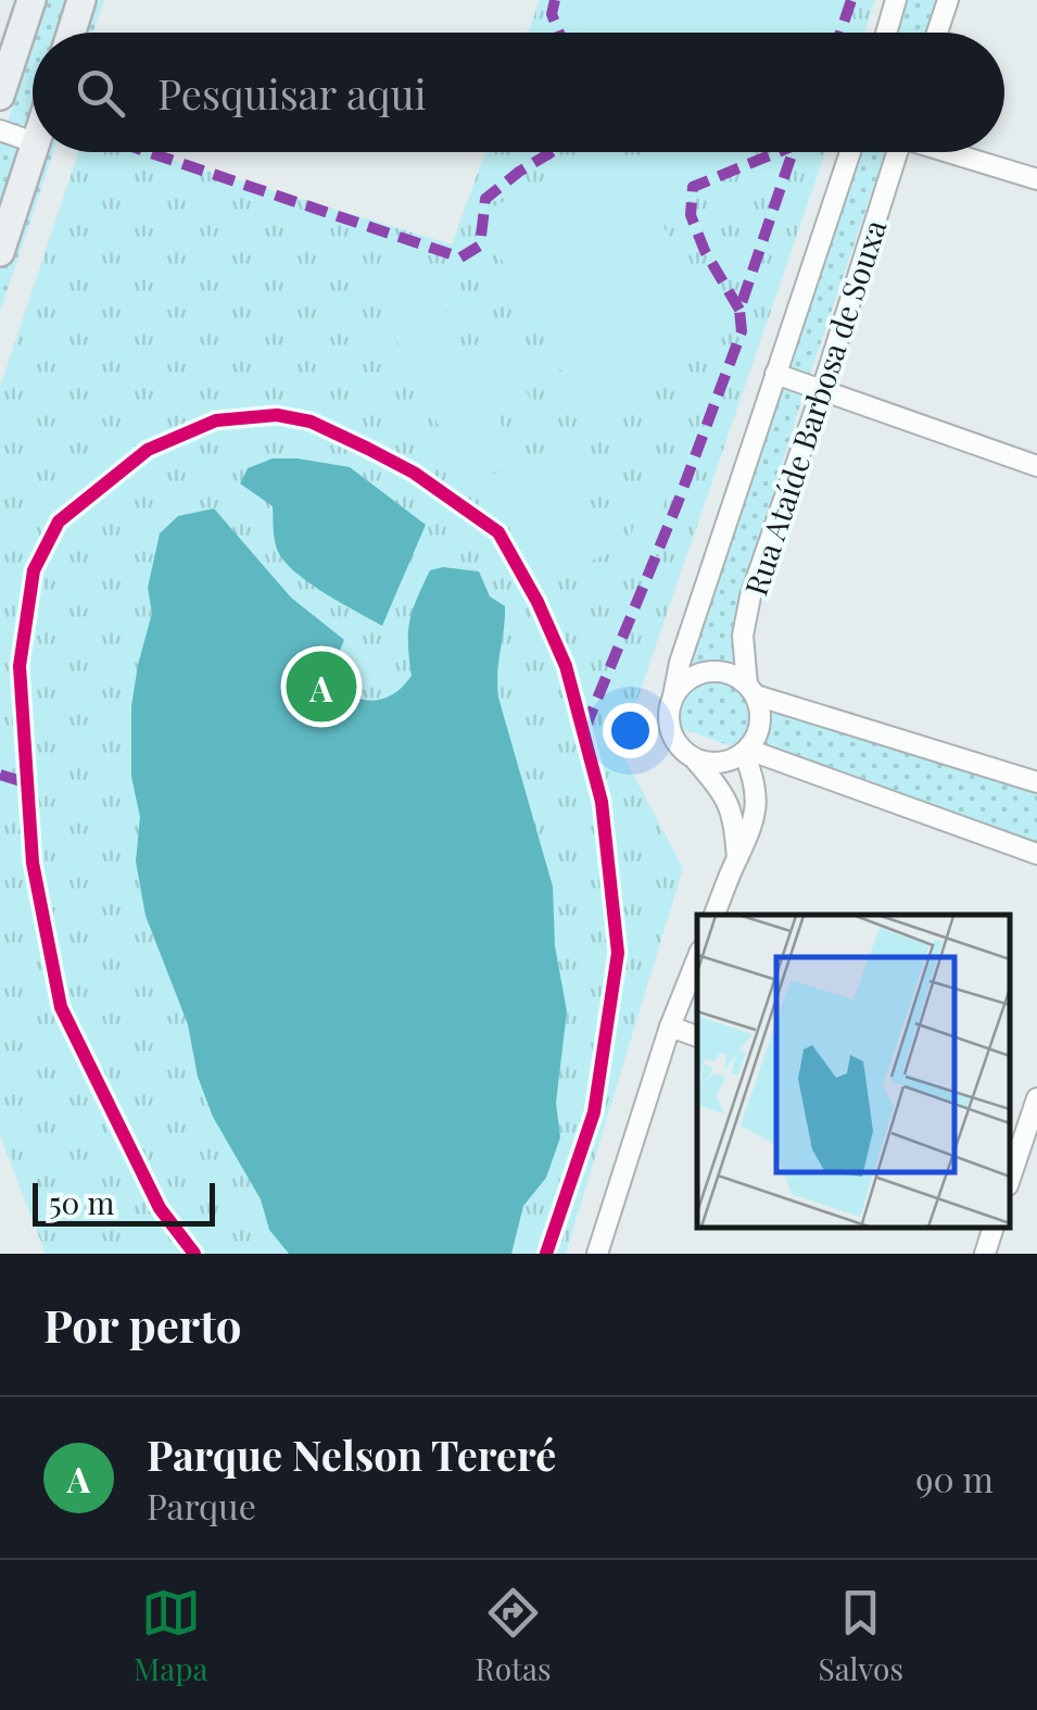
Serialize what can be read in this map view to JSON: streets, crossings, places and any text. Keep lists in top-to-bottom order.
{
  "streets": {
    "street": ["Rua Ataíde Barbosa de Souxa"]
  },
  "scale_bar": "50 m",
  "page": {
    "search": "Pesquisar aqui",
    "pins": "A",
    "scale": "50 m",
    "heading": "Por perto",
    "list": [
      {
        "mark": "A",
        "name": "Parque Nelson Tereré",
        "note": "Parque",
        "value": "90 m"
      }
    ],
    "nav": ["Mapa", "Rotas", "Salvos"]
  }
}
